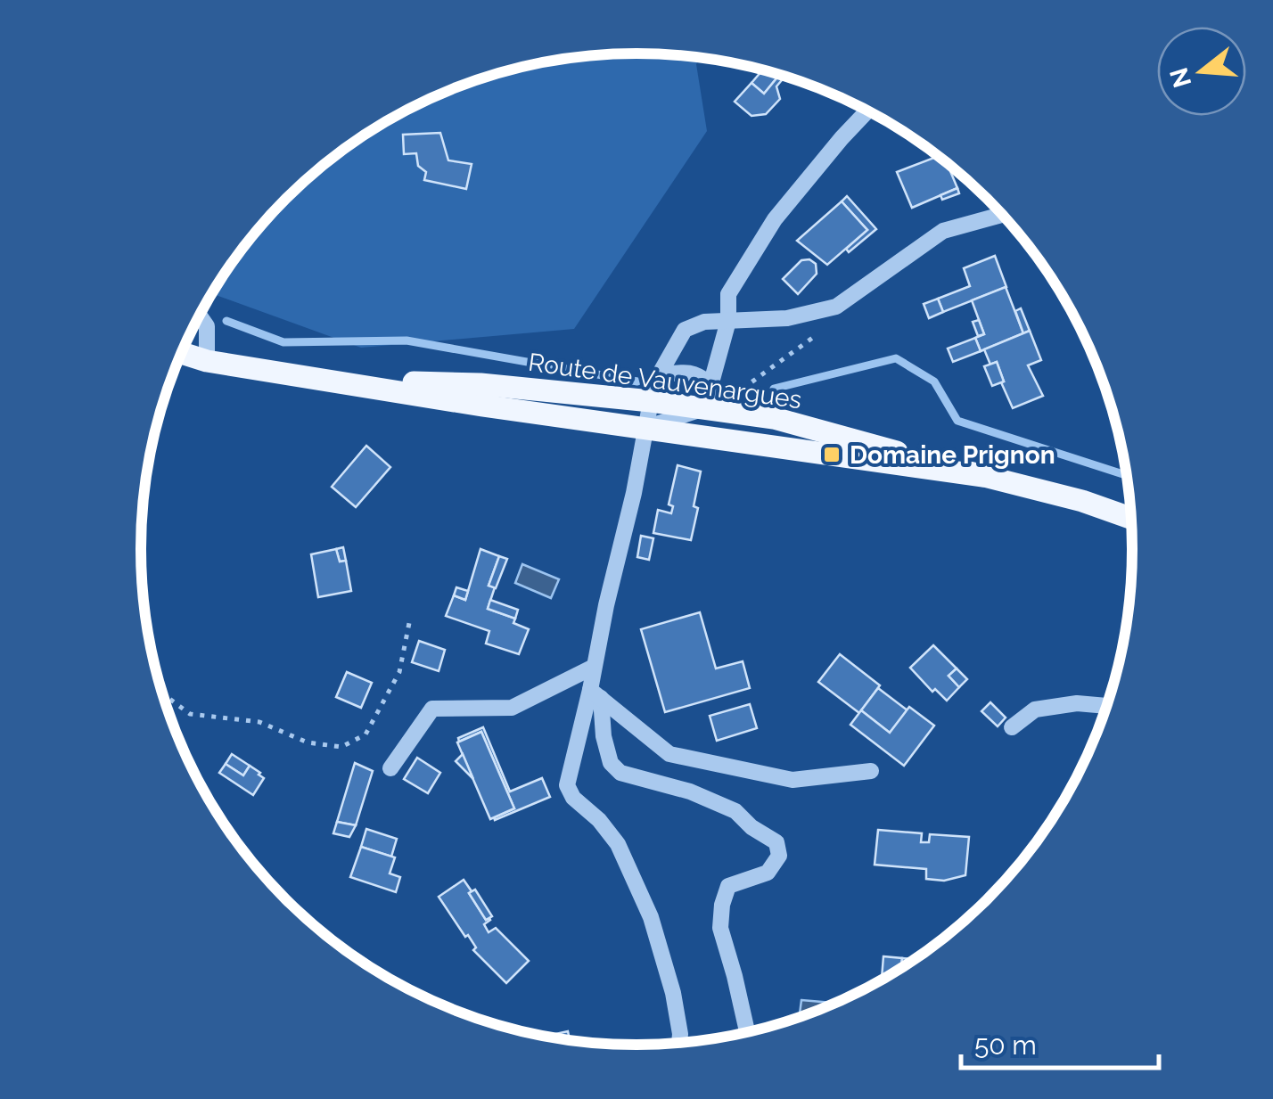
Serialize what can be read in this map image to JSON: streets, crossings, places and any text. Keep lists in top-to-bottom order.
{
  "streets": {
    "main road": ["Route de Vauvenargues"]
  },
  "places": {
    "transit": ["Domaine Prignon"]
  },
  "scale_bar": "50 m",
  "north": "left"
}
